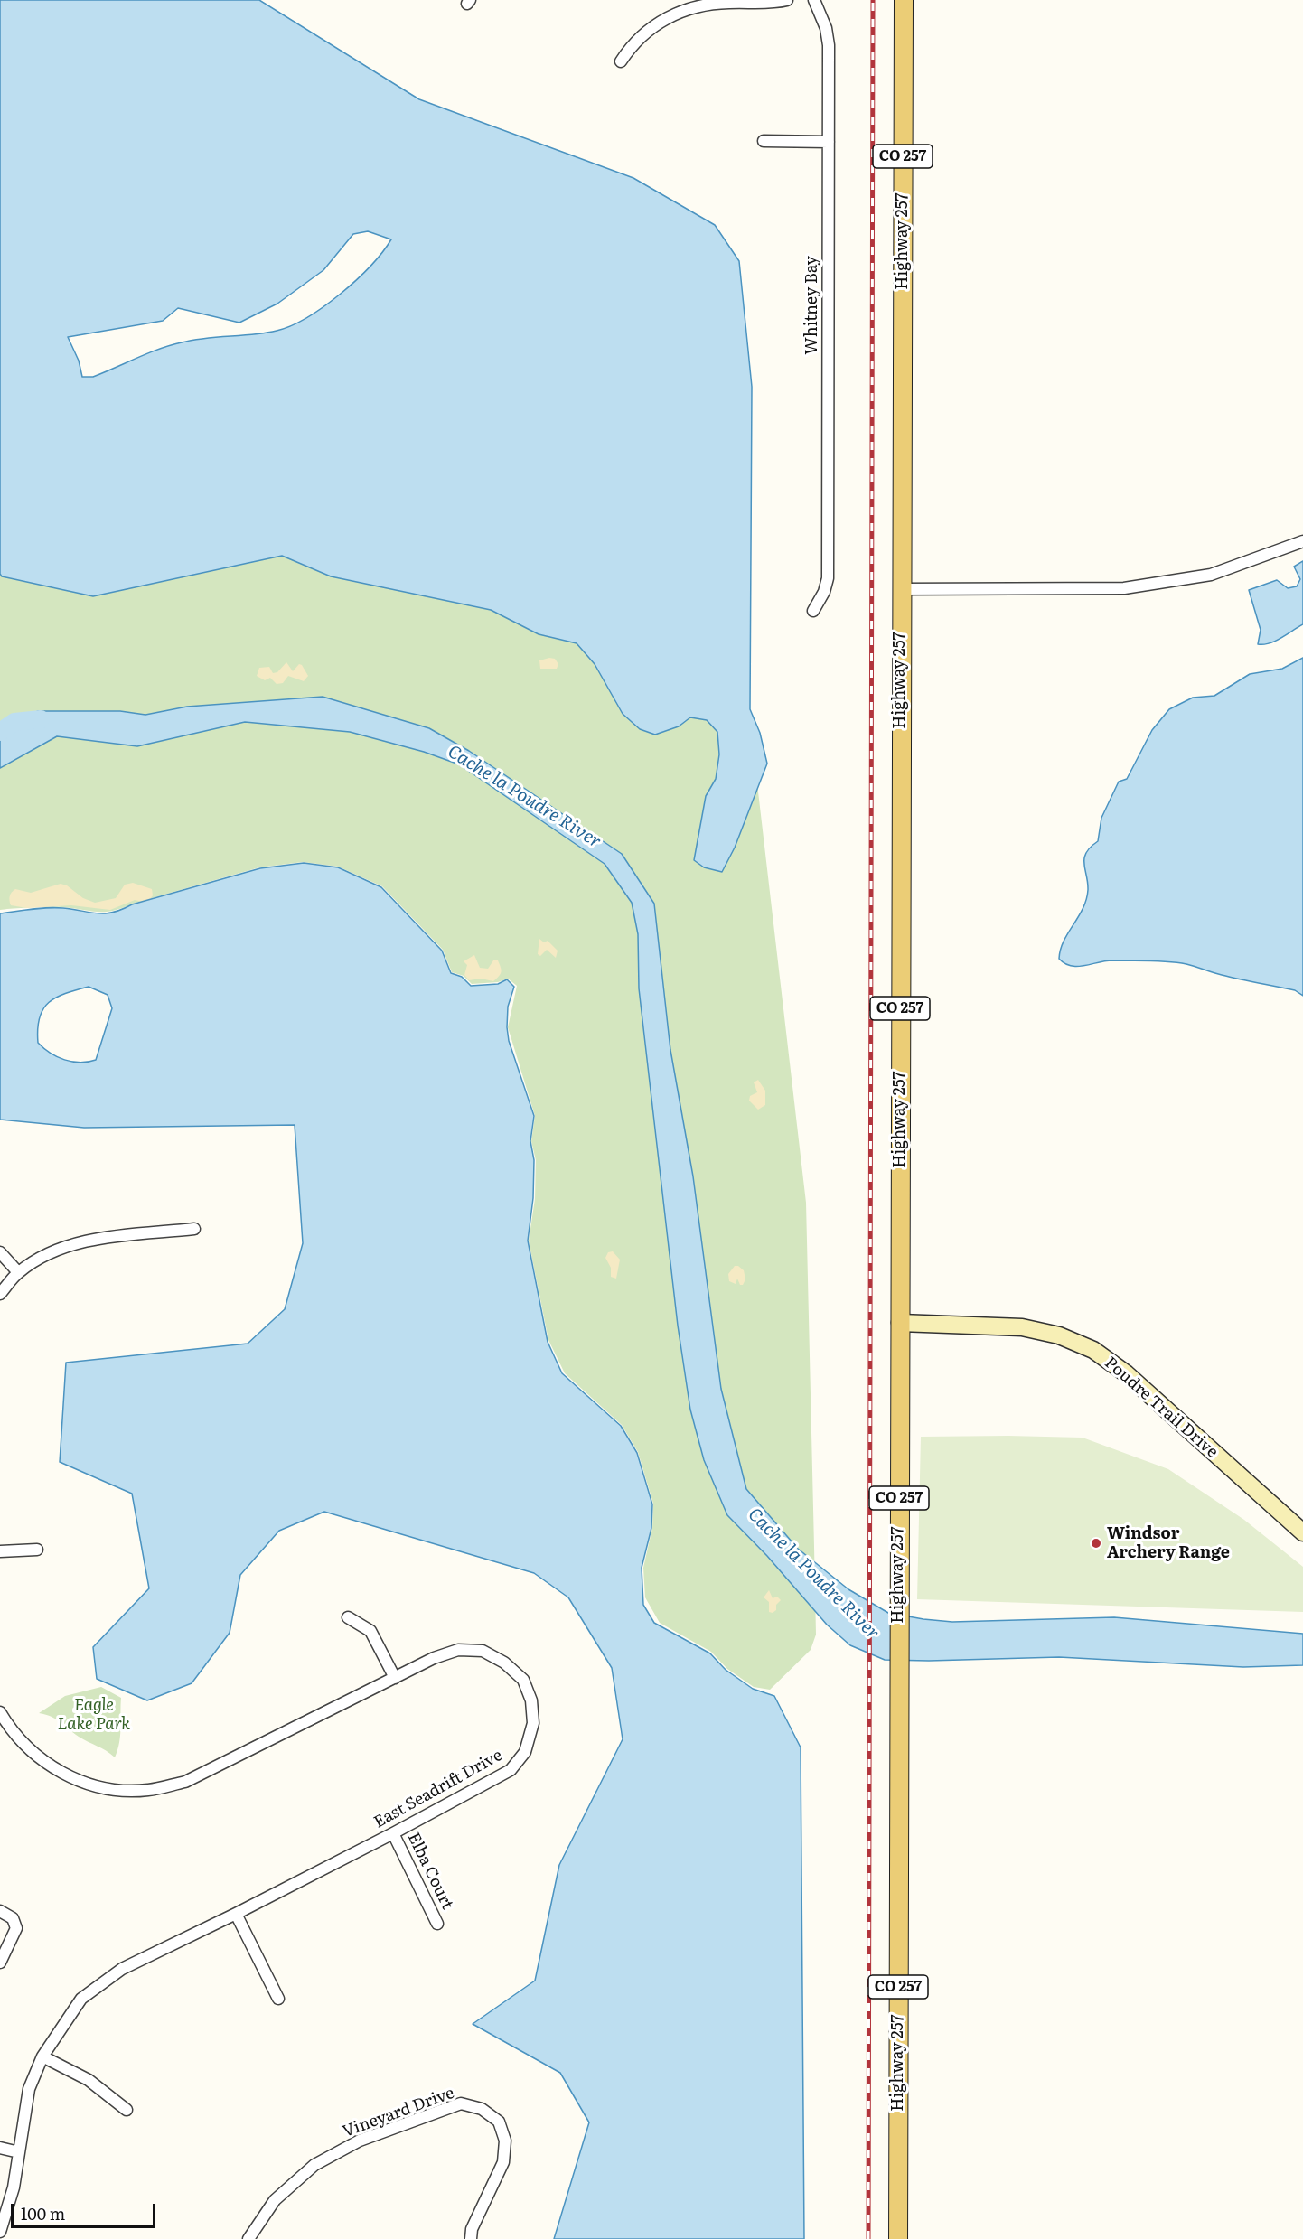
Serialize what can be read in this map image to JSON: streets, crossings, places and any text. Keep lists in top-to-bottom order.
{
  "streets": {
    "main road": ["CO 257", "Highway 257"],
    "street": [
      "Whitney Bay",
      "Poudre Trail Drive",
      "East Seadrift Drive",
      "Elba Court",
      "Vineyard Drive"
    ]
  },
  "crossings": [
    ["Highway 257", "Poudre Trail Drive"],
    ["East Seadrift Drive", "Elba Court"]
  ],
  "water": ["Cache la Poudre River"],
  "parks": ["Eagle Lake Park"],
  "places": ["Windsor Archery Range"],
  "scale_bar": "100 m"
}
